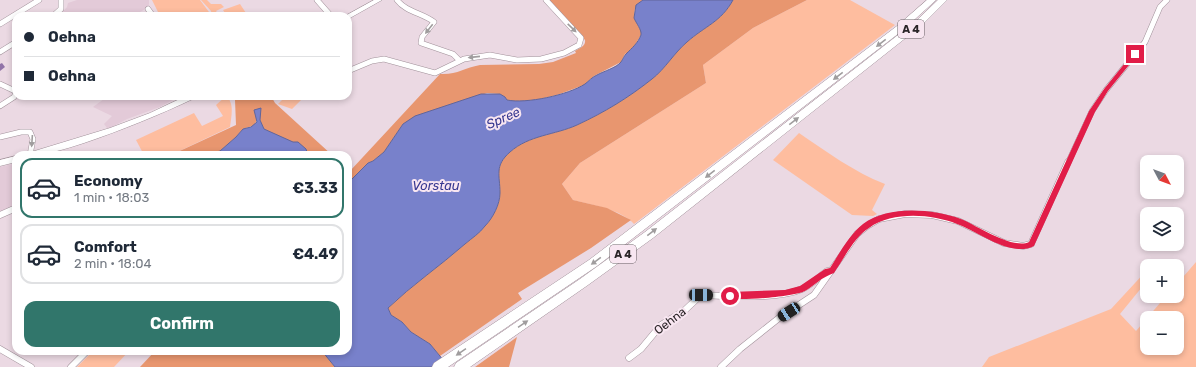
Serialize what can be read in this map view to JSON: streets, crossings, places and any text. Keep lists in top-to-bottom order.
{
  "streets": {
    "highway": ["A 4"],
    "street": ["Oehna"]
  },
  "water": ["Spree", "Vorstau"],
  "north": "bottom right",
  "page": {
    "banner": ["Oehna", "Oehna"],
    "map_buttons": ["+", "−"],
    "list": [
      {
        "name": "Economy",
        "note": "1 min · 18:03",
        "value": "€3.33"
      },
      {
        "name": "Comfort",
        "note": "2 min · 18:04",
        "value": "€4.49"
      }
    ],
    "buttons": "Confirm"
  }
}
